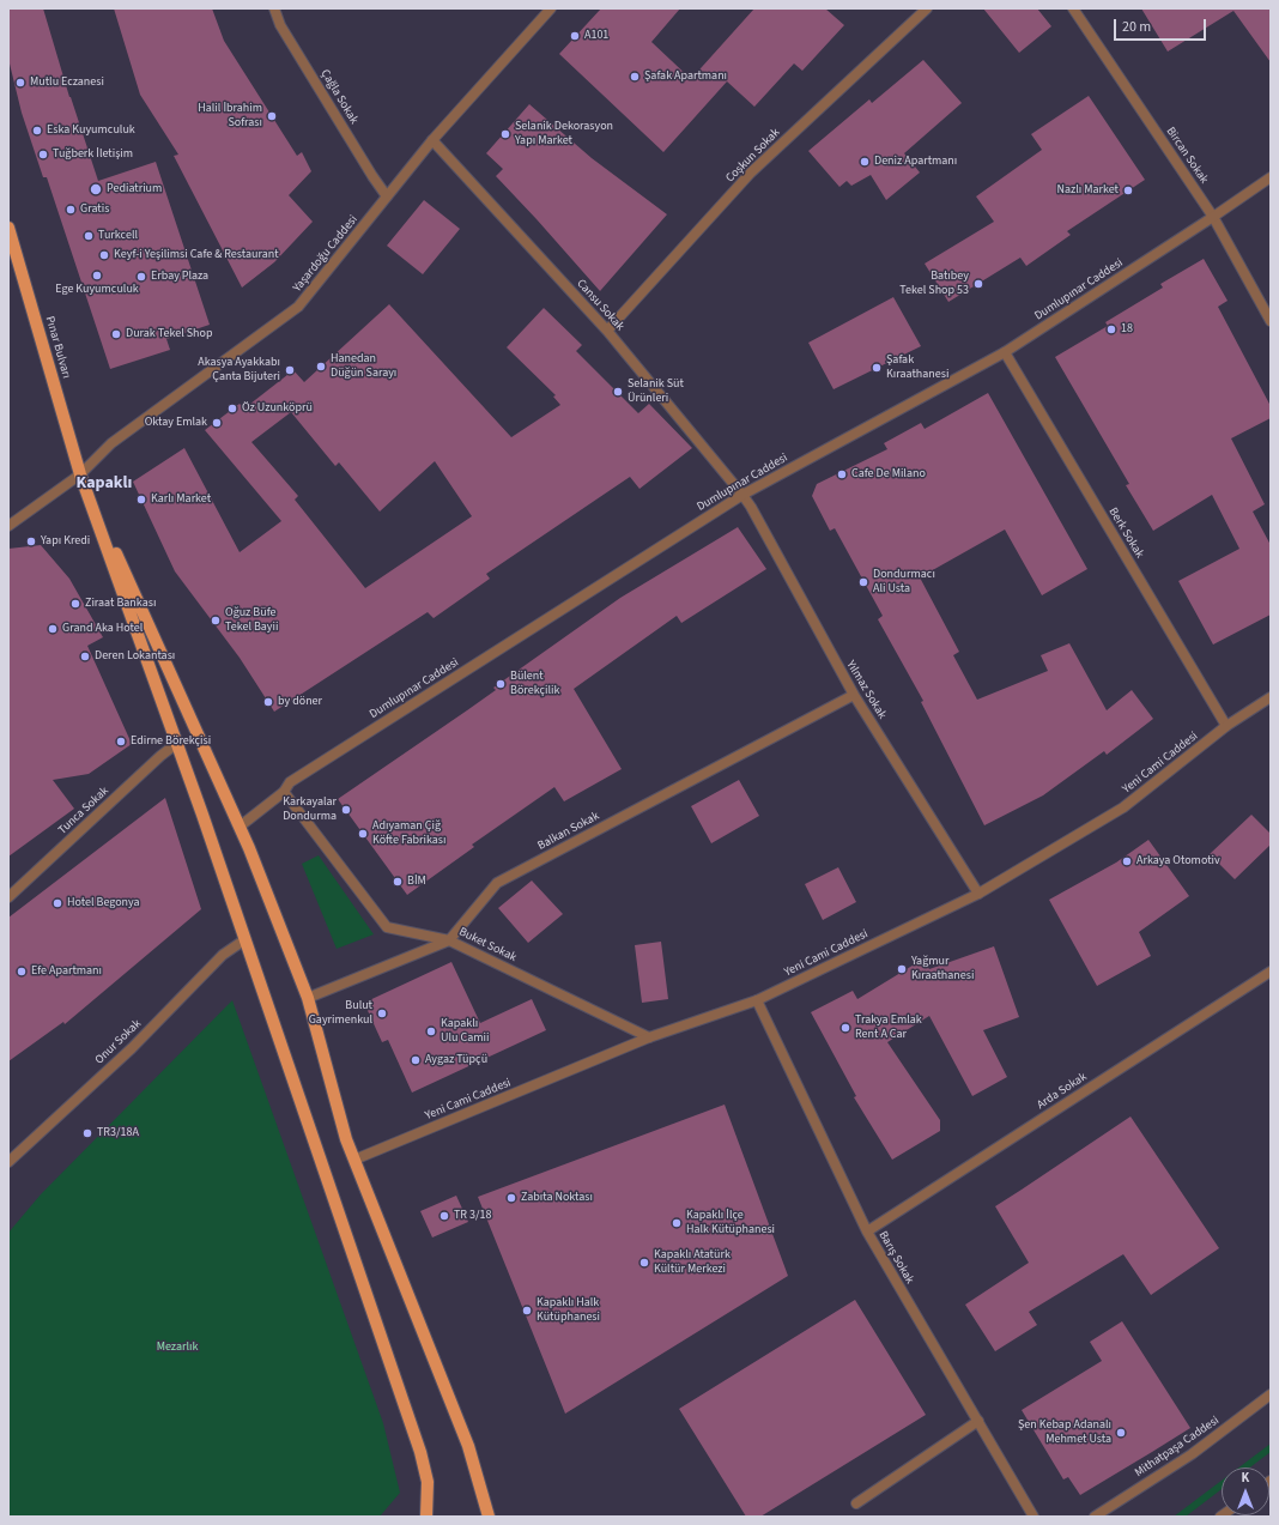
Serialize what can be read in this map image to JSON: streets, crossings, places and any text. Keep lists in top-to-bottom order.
{
  "streets": {
    "main road": ["Pınar Bulvarı"],
    "street": [
      "Çağla Sokak",
      "Coşkun Sokak",
      "Bircan Sokak",
      "Yaşardoğu Caddesi",
      "Dumlupınar Caddesi",
      "Cansu Sokak",
      "Berk Sokak",
      "Yılmaz Sokak",
      "Yeni Cami Caddesi",
      "Tunca Sokak",
      "Balkan Sokak",
      "Buket Sokak",
      "Onur Sokak",
      "Arda Sokak",
      "Barış Sokak",
      "Mithatpaşa Caddesi"
    ]
  },
  "crossings": [
    ["Çağla Sokak", "Yaşardoğu Caddesi"],
    ["Coşkun Sokak", "Cansu Sokak"],
    ["Bircan Sokak", "Dumlupınar Caddesi"],
    ["Yaşardoğu Caddesi", "Cansu Sokak"],
    ["Yaşardoğu Caddesi", "Pınar Bulvarı"],
    ["Dumlupınar Caddesi", "Cansu Sokak"],
    ["Dumlupınar Caddesi", "Berk Sokak"],
    ["Dumlupınar Caddesi", "Yılmaz Sokak"],
    ["Dumlupınar Caddesi", "Buket Sokak"],
    ["Cansu Sokak", "Yılmaz Sokak"],
    ["Berk Sokak", "Yeni Cami Caddesi"],
    ["Yılmaz Sokak", "Yeni Cami Caddesi"],
    ["Yılmaz Sokak", "Balkan Sokak"],
    ["Yeni Cami Caddesi", "Buket Sokak"],
    ["Yeni Cami Caddesi", "Barış Sokak"],
    ["Balkan Sokak", "Buket Sokak"],
    ["Arda Sokak", "Barış Sokak"]
  ],
  "districts": ["Kapaklı"],
  "parks": ["Mezarlık"],
  "places": [
    "A101",
    "Şafak Apartmanı",
    "Mutlu Eczanesi",
    "Halil İbrahim Sofrası",
    "Eska Kuyumculuk",
    "Selanik Dekorasyon Yapı Market",
    "Tuğberk İletişim",
    "Deniz Apartmanı",
    "Pediatrium",
    "Nazlı Market",
    "Gratis",
    "Turkcell",
    "Keyf-i Yeşilimsi Cafe & Restaurant",
    "Ege Kuyumculuk",
    "Erbay Plaza",
    "Batıbey Tekel Shop 53",
    "18",
    "Durak Tekel Shop",
    "Hanedan Düğün Sarayı",
    "Şafak Kıraathanesi",
    "Akasya Ayakkabı Çanta Bijuteri",
    "Selanik Süt Ürünleri",
    "Öz Uzunköprü",
    "Oktay Emlak",
    "Cafe De Milano",
    "Karlı Market",
    "Yapı Kredi",
    "Dondurmacı Ali Usta",
    "Ziraat Bankası",
    "Oğuz Büfe Tekel Bayii",
    "Grand Aka Hotel",
    "Deren Lokantası",
    "Bülent Börekçilik",
    "by döner",
    "Edirne Börekçisi",
    "Karkayalar Dondurma",
    "Adıyaman Çiğ Köfte Fabrikası",
    "Arkaya Otomotiv",
    "BİM",
    "Hotel Begonya",
    "Yağmur Kıraathanesi",
    "Efe Apartmanı",
    "Bulut Gayrimenkul",
    "Trakya Emlak Rent A Car",
    "Kapaklı Ulu Camii",
    "Aygaz Tüpçü",
    "TR3/18A",
    "Zabıta Noktası",
    "TR 3/18",
    "Kapaklı İlçe Halk Kütüphanesi",
    "Kapaklı Atatürk Kültür Merkezi",
    "Kapaklı Halk Kütüphanesi",
    "Şen Kebap Adanalı Mehmet Usta"
  ],
  "scale_bar": "20 m",
  "north": "top"
}
